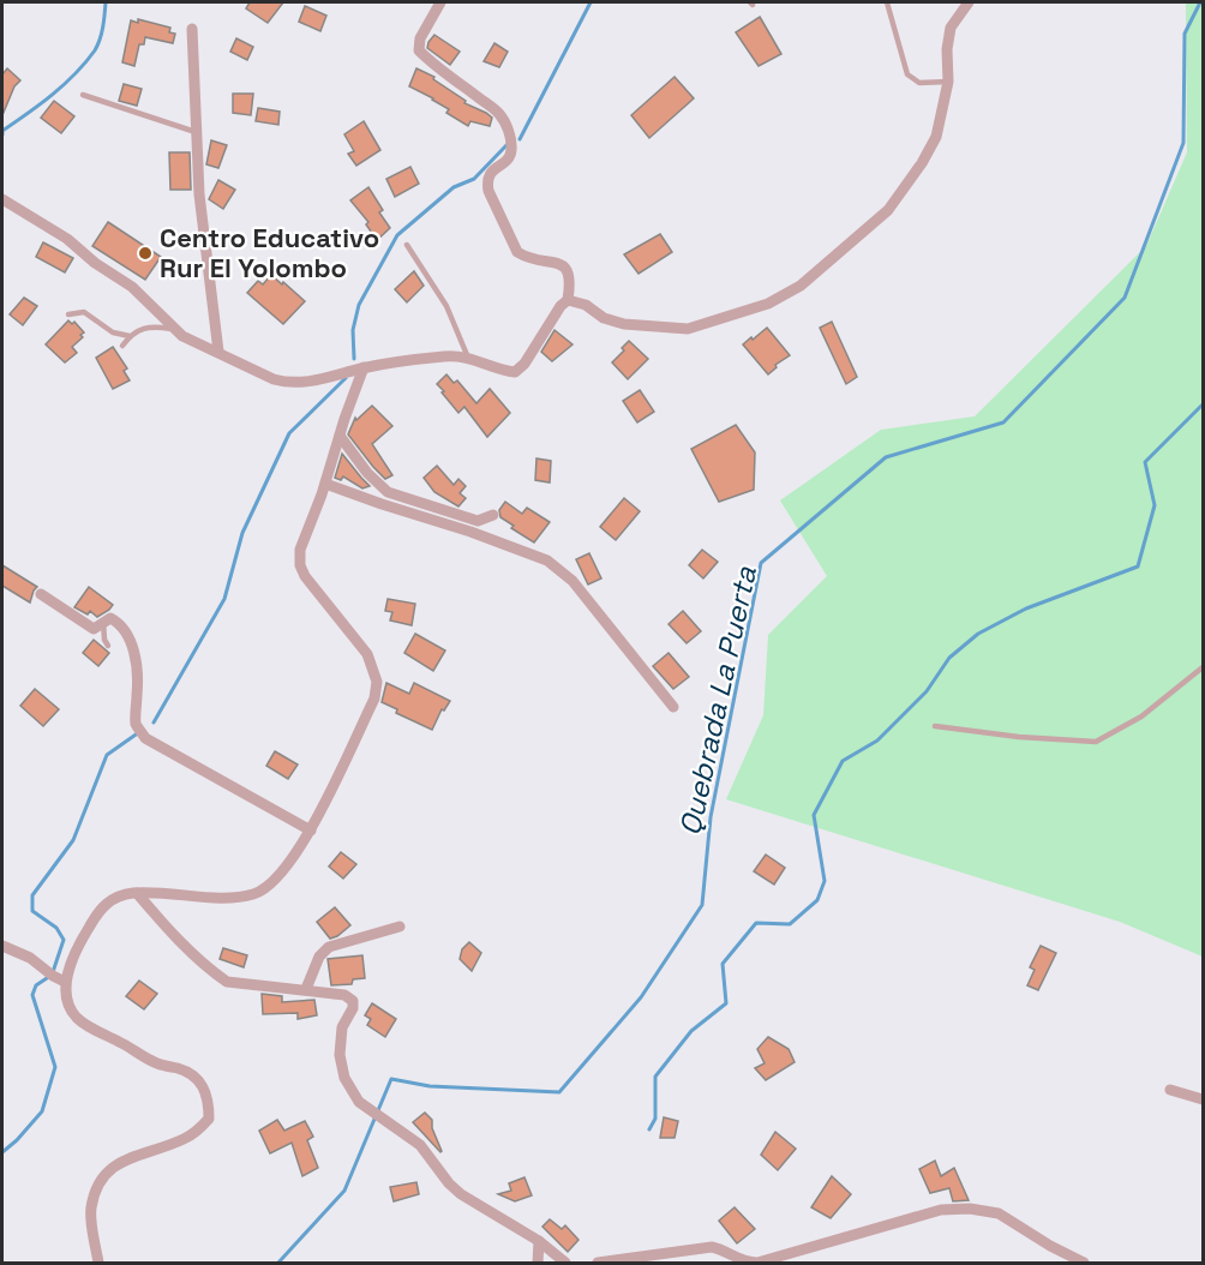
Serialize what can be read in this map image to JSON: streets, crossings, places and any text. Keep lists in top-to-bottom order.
{
  "water": ["Quebrada La Puerta"],
  "places": ["Centro Educativo Rur El Yolombo"]
}
